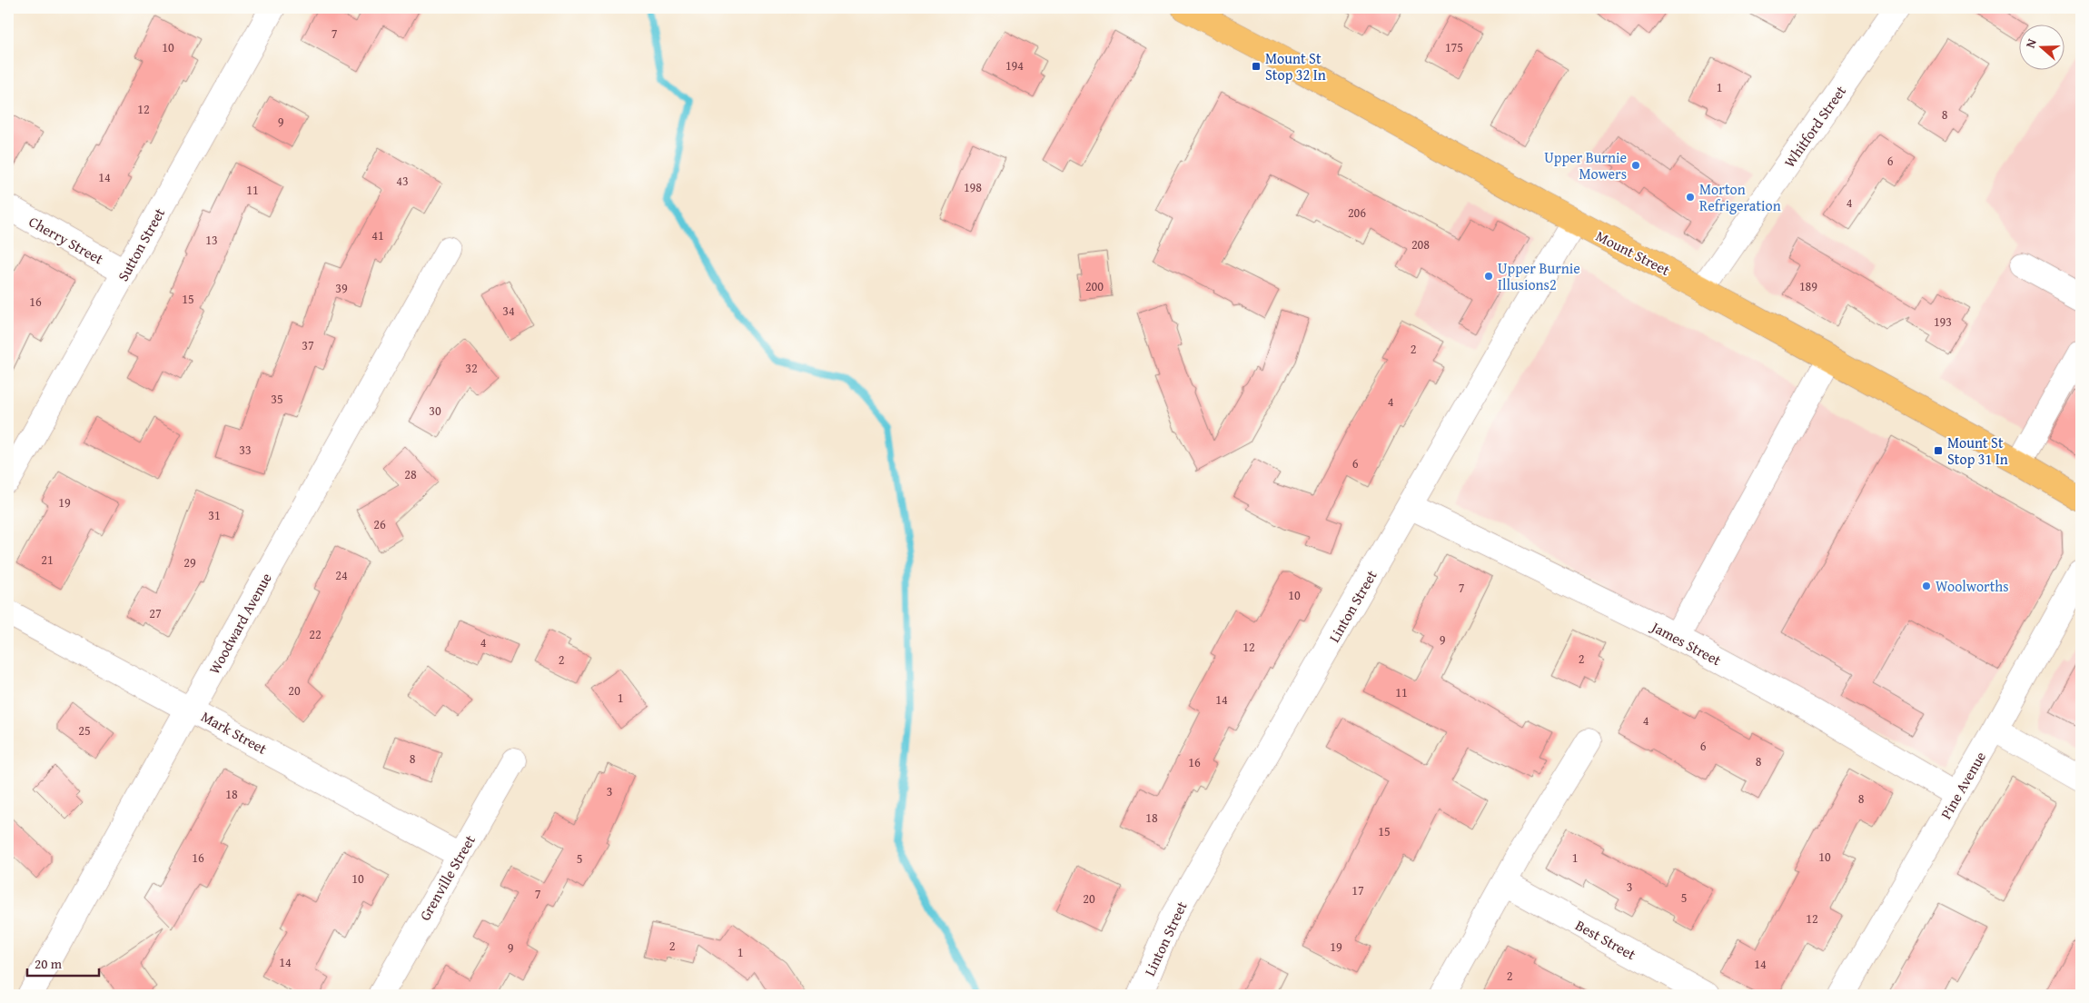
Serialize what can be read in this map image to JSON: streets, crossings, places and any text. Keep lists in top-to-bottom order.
{
  "streets": {
    "highway": ["Mount Street"],
    "street": [
      "Whitford Street",
      "Cherry Street",
      "Sutton Street",
      "Linton Street",
      "Woodward Avenue",
      "James Street",
      "Mark Street",
      "Pine Avenue",
      "Grenville Street",
      "Best Street"
    ]
  },
  "crossings": [
    ["Whitford Street", "Mount Street"],
    ["Cherry Street", "Sutton Street"],
    ["Mount Street", "Linton Street"],
    ["Linton Street", "James Street"],
    ["Woodward Avenue", "Mark Street"],
    ["James Street", "Pine Avenue"],
    ["Mark Street", "Grenville Street"]
  ],
  "places": {
    "transit": ["Mount St Stop 32 In", "Mount St Stop 31 In"],
    "other": [
      "Upper Burnie Mowers",
      "Morton Refrigeration",
      "Upper Burnie Illusions2",
      "Woolworths"
    ]
  },
  "house_numbers": [
    "7",
    "10",
    "175",
    "194",
    "1",
    "12",
    "8",
    "9",
    "6",
    "14",
    "43",
    "198",
    "11",
    "4",
    "206",
    "41",
    "13",
    "208",
    "200",
    "189",
    "39",
    "15",
    "16",
    "34",
    "193",
    "37",
    "2",
    "32",
    "35",
    "4",
    "30",
    "33",
    "6",
    "28",
    "19",
    "31",
    "26",
    "21",
    "29",
    "24",
    "7",
    "10",
    "27",
    "22",
    "9",
    "4",
    "12",
    "2",
    "2",
    "20",
    "11",
    "1",
    "14",
    "4",
    "25",
    "6",
    "8",
    "8",
    "16",
    "3",
    "18",
    "8",
    "18",
    "15",
    "10",
    "16",
    "1",
    "5",
    "10",
    "3",
    "17",
    "7",
    "5",
    "20",
    "12",
    "2",
    "19",
    "9",
    "1",
    "14",
    "14",
    "2"
  ],
  "scale_bar": "20 m",
  "north": "left"
}
